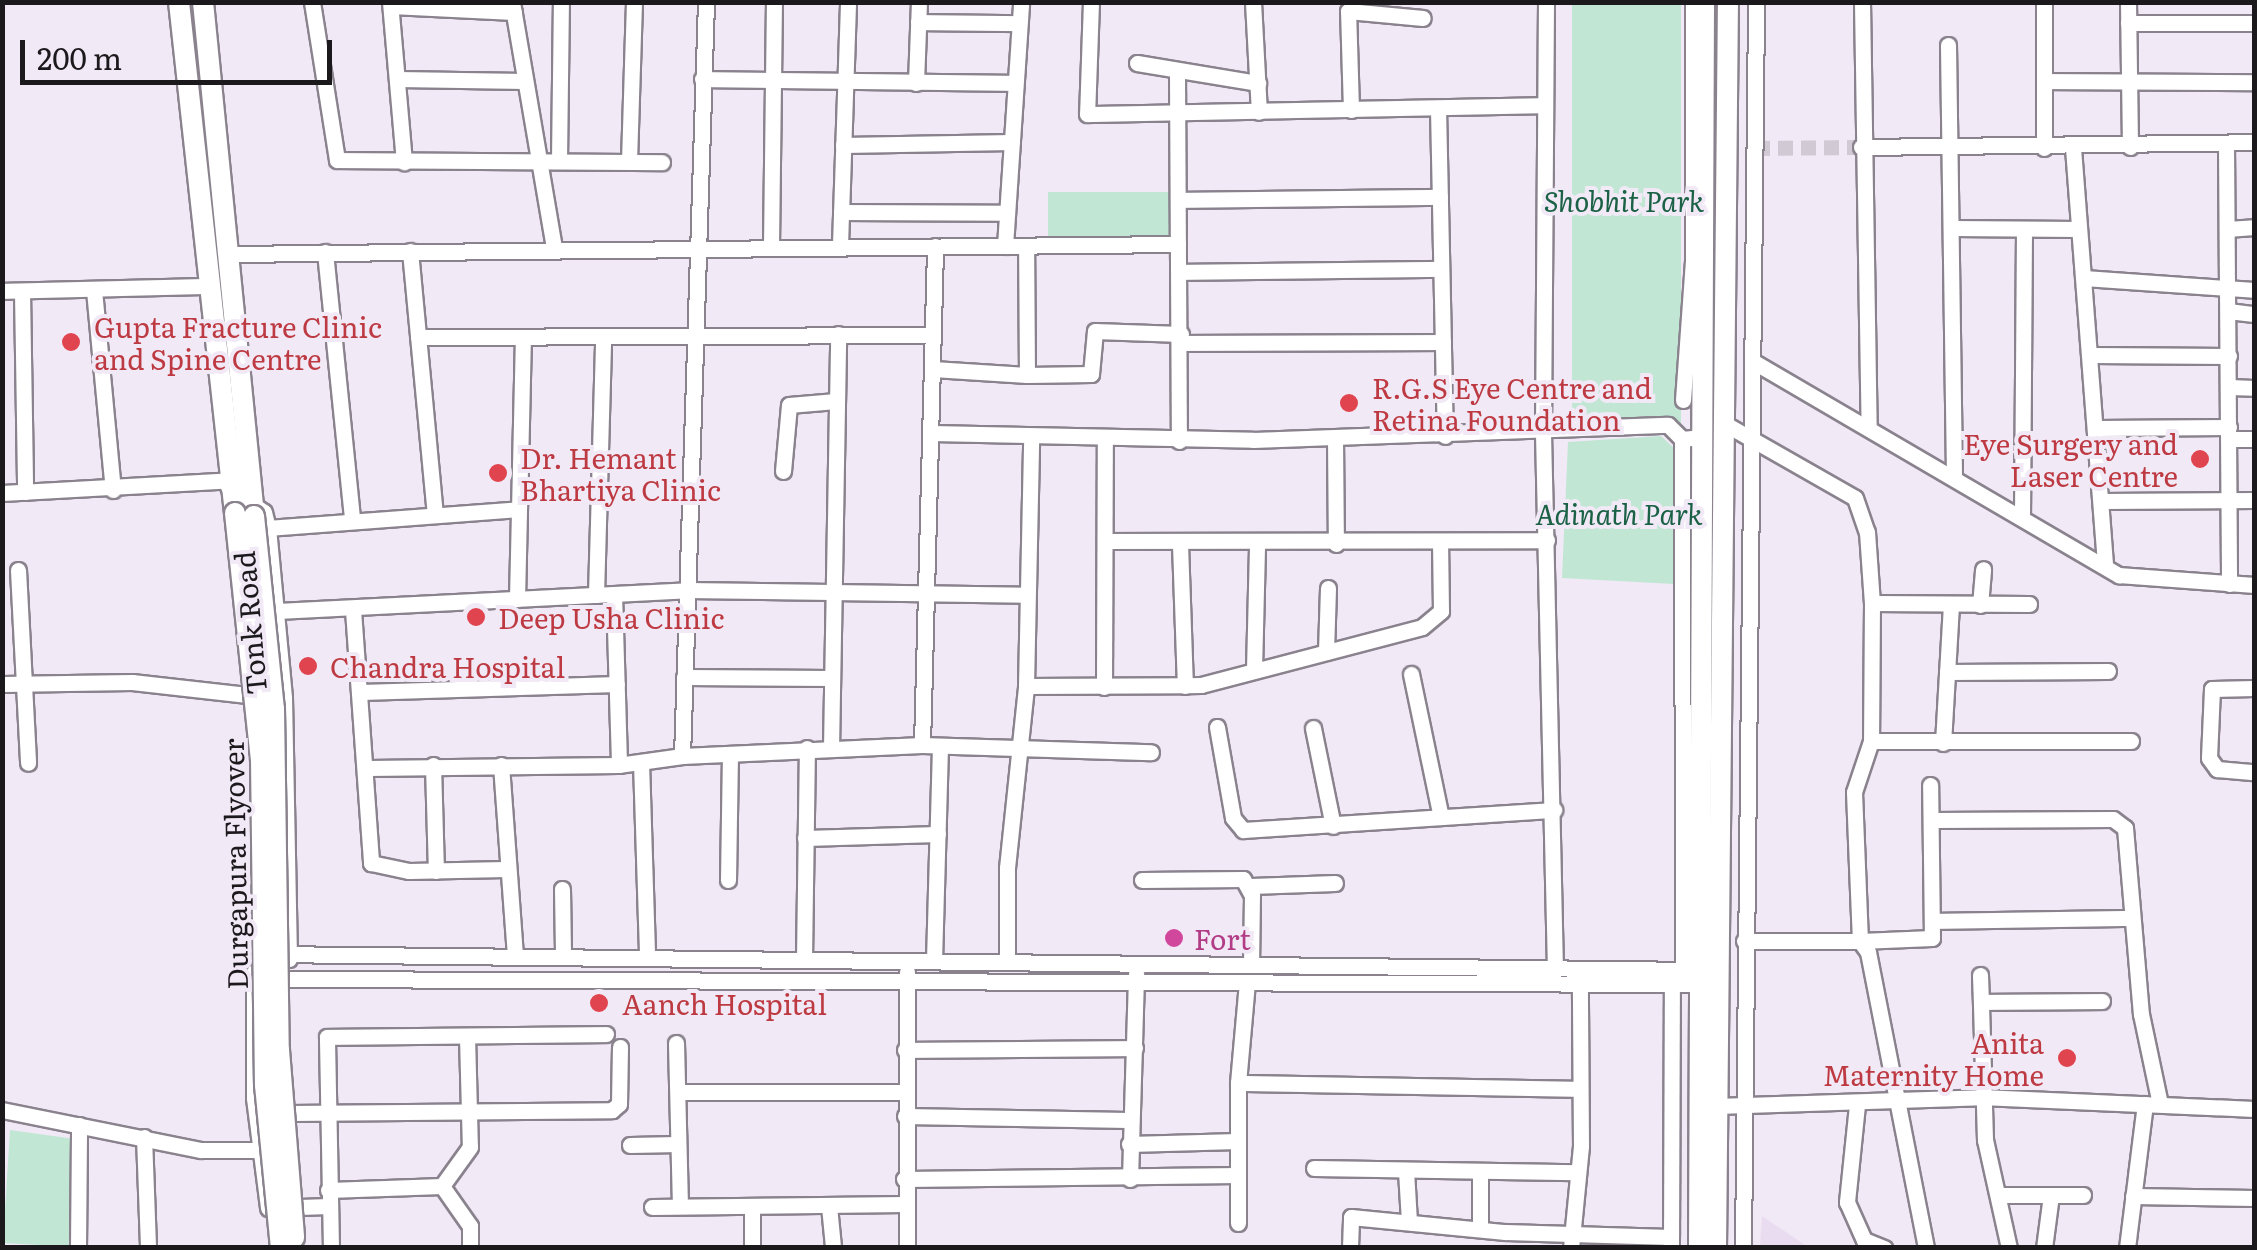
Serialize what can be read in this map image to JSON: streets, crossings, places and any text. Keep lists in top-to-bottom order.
{
  "streets": {
    "main road": ["Tonk Road", "Durgapura Flyover"]
  },
  "crossings": [
    ["Tonk Road", "Durgapura Flyover"]
  ],
  "parks": ["Shobhit Park", "Adinath Park"],
  "places": [
    "Gupta Fracture Clinic and Spine Centre",
    "R.G.S Eye Centre and Retina Foundation",
    "Eye Surgery and Laser Centre",
    "Dr. Hemant Bhartiya Clinic",
    "Deep Usha Clinic",
    "Chandra Hospital",
    "Fort",
    "Aanch Hospital",
    "Anita Maternity Home"
  ],
  "scale_bar": "200 m"
}
